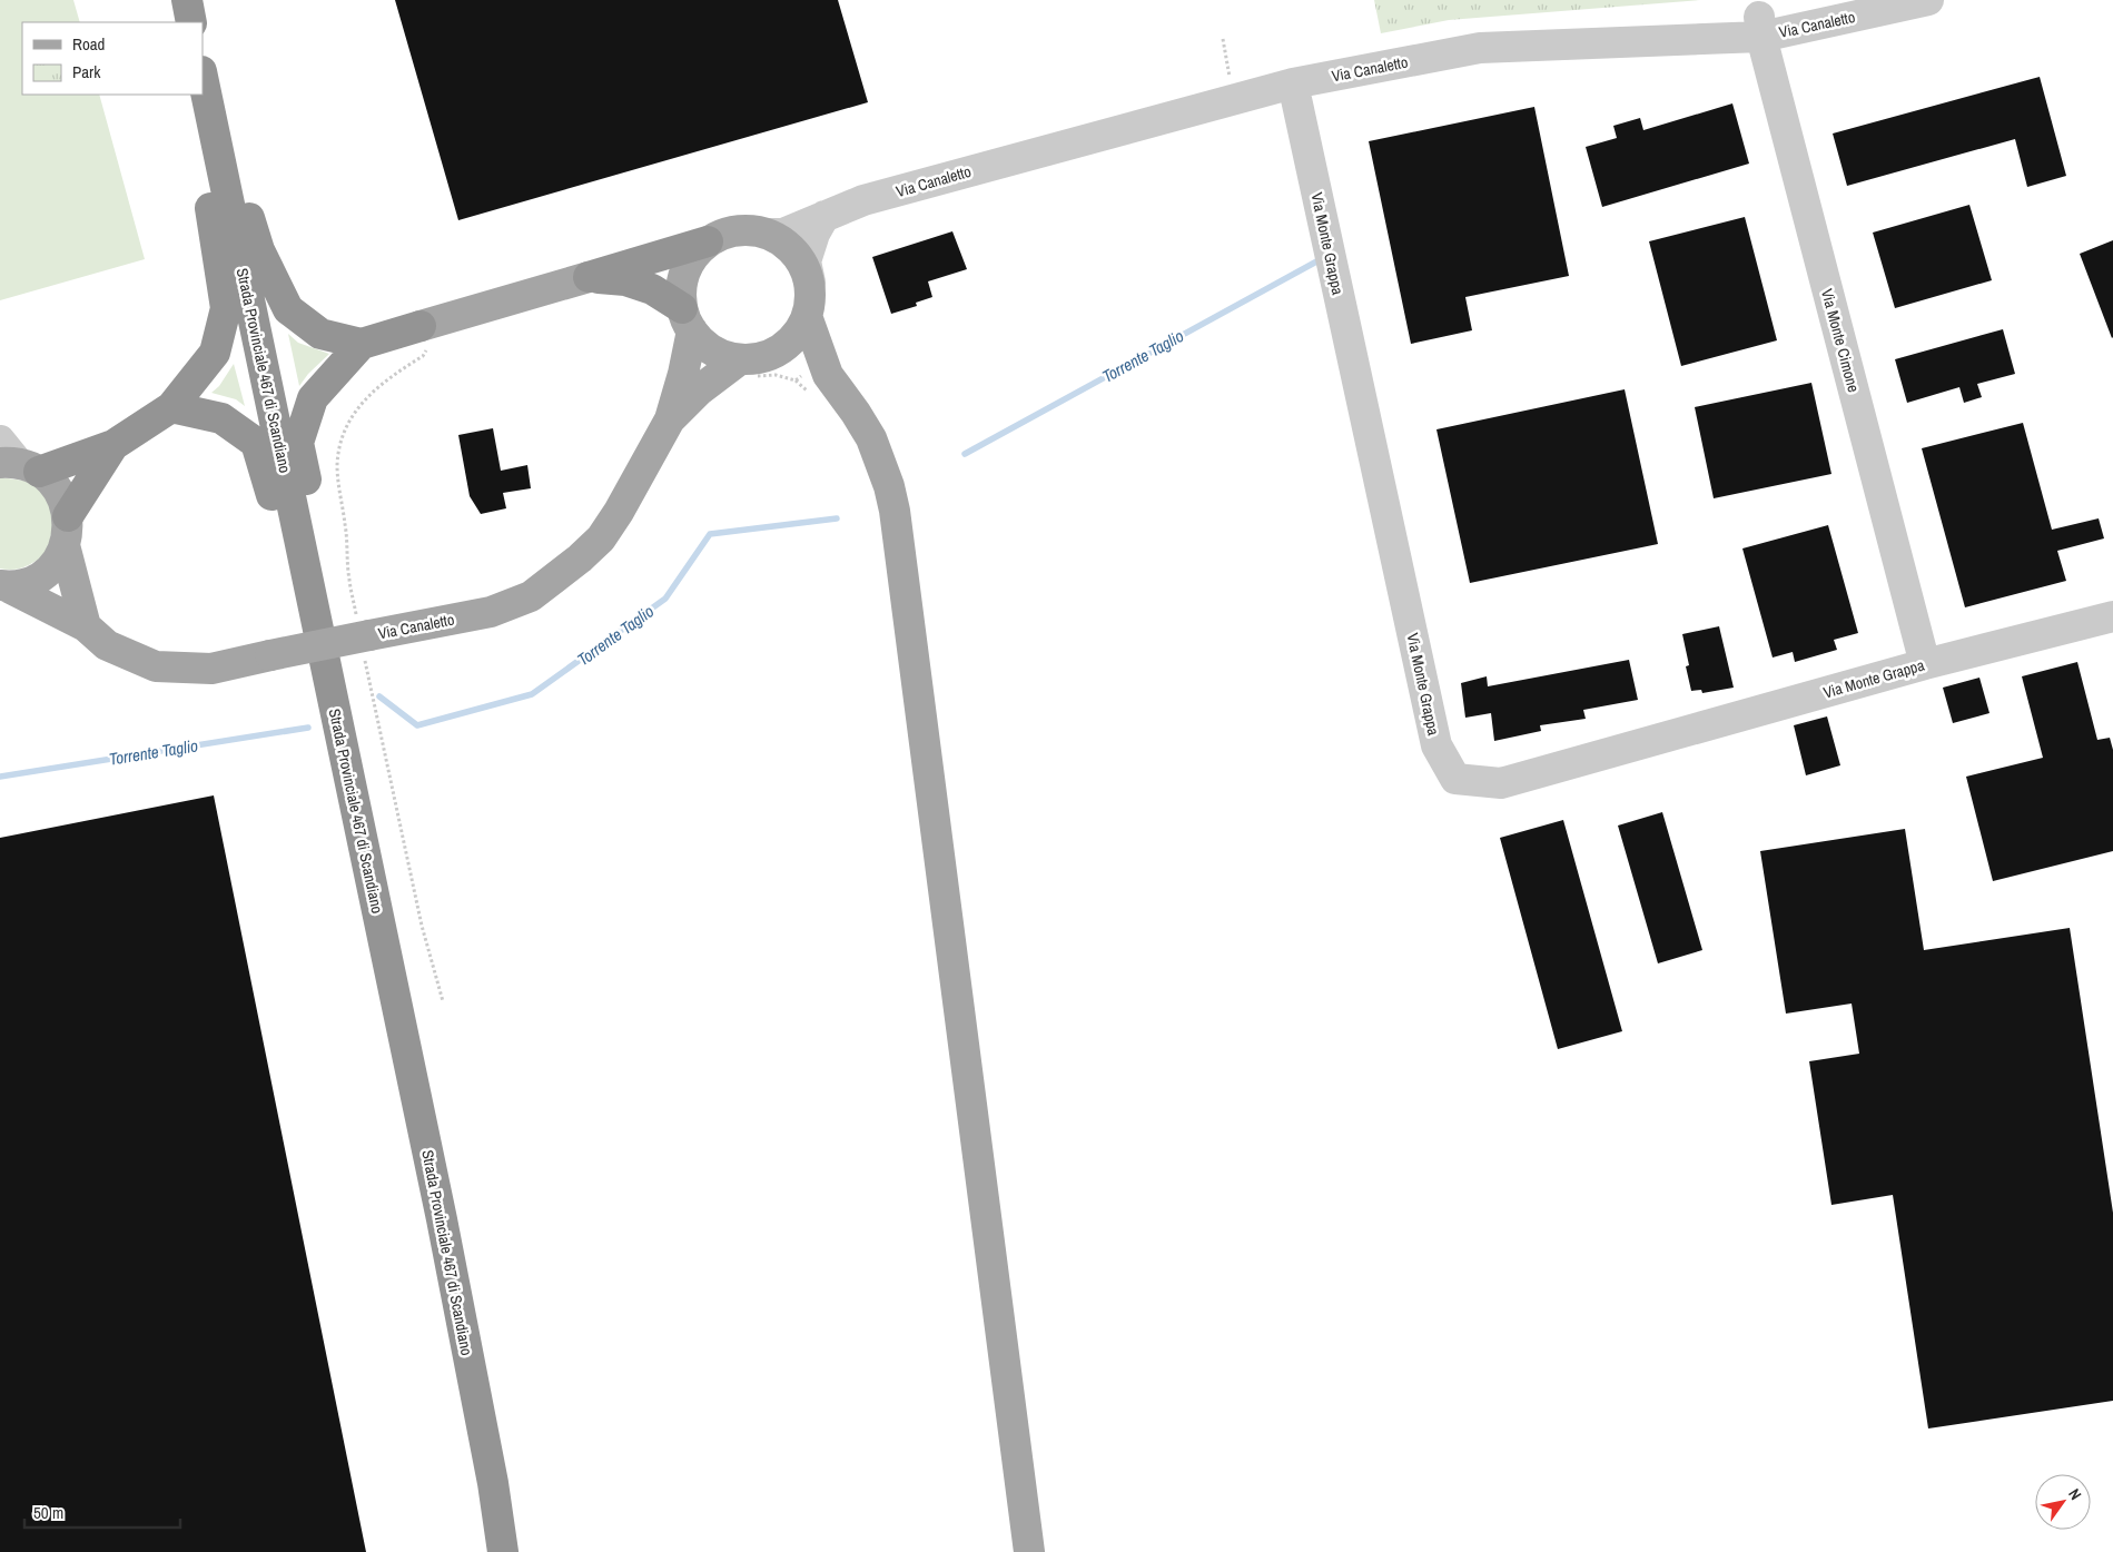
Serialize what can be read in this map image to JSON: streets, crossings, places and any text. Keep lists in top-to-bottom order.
{
  "streets": {
    "highway": ["Strada Provinciale 467 di Scandiano"],
    "main road": ["Via Canaletto"],
    "street": ["Via Monte Grappa", "Via Monte Cimone"]
  },
  "crossings": [
    ["Via Canaletto", "Via Monte Grappa"],
    ["Via Canaletto", "Via Monte Cimone"],
    ["Via Monte Grappa", "Via Monte Cimone"]
  ],
  "water": ["Torrente Taglio"],
  "legend": ["Road", "Park"],
  "scale_bar": "50 m",
  "north": "top right"
}
